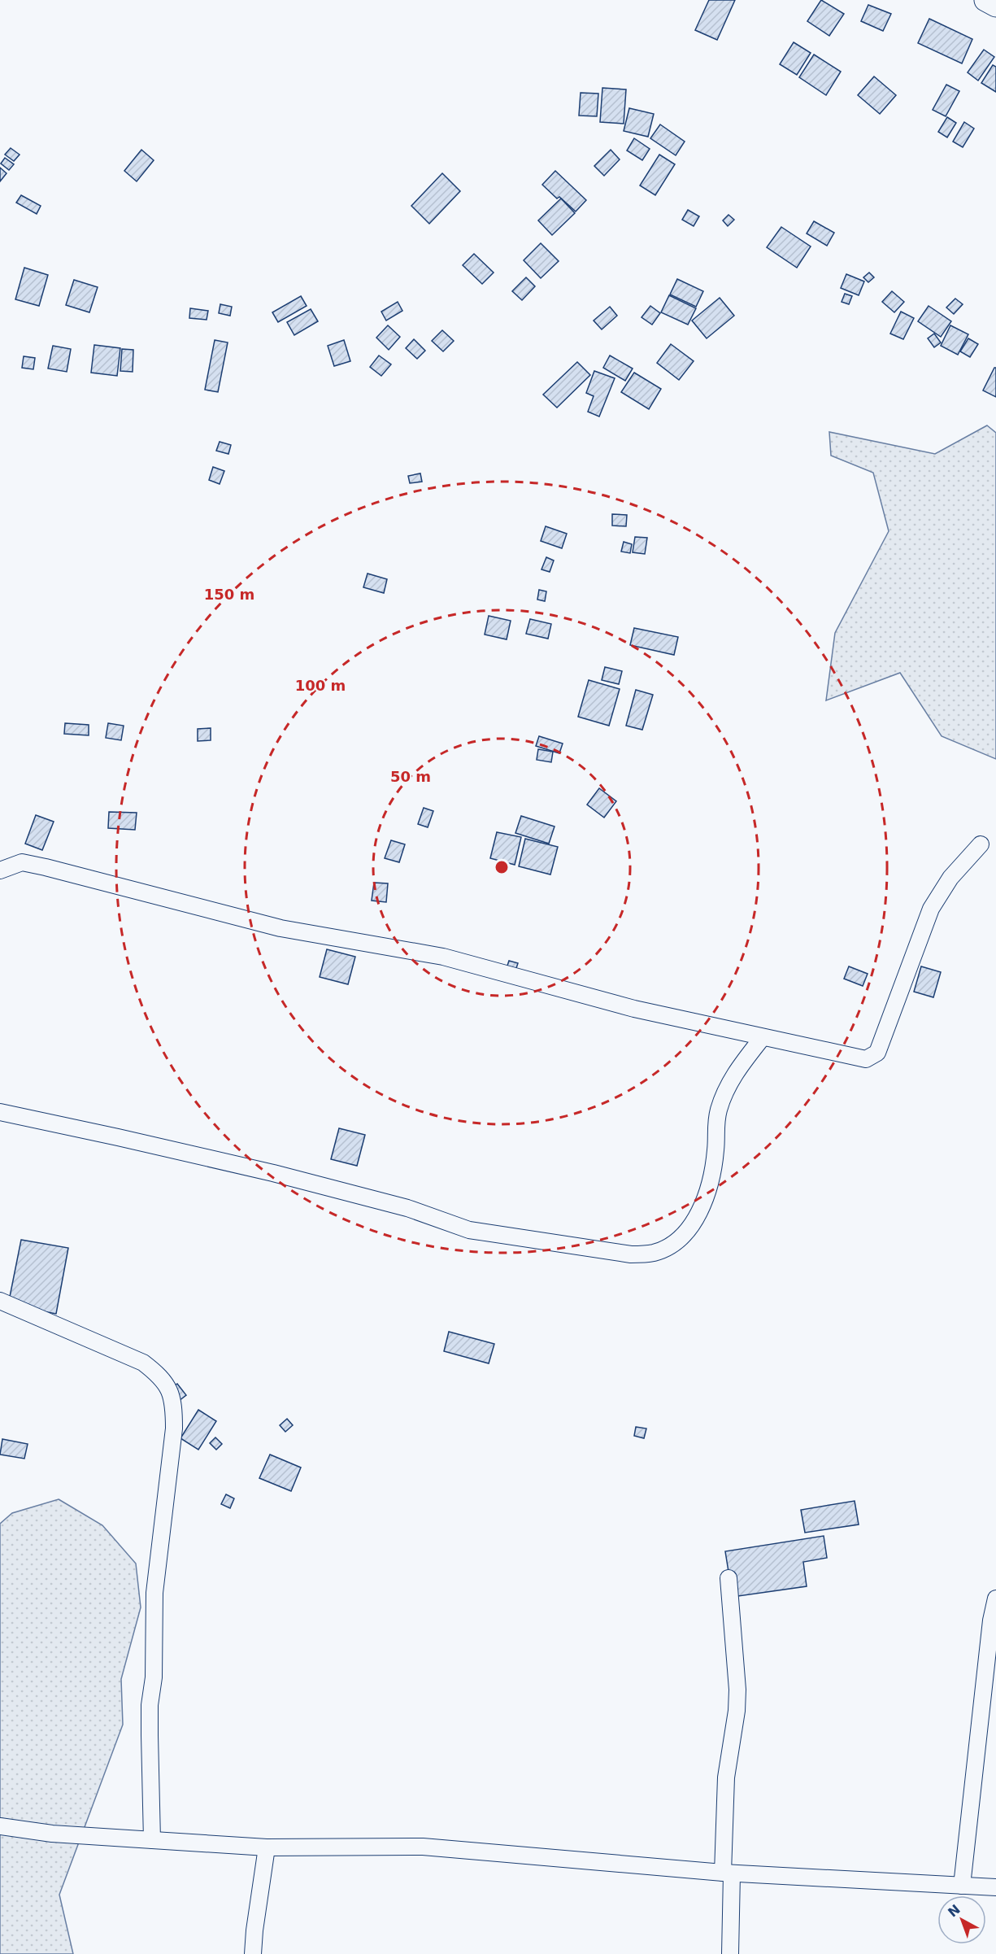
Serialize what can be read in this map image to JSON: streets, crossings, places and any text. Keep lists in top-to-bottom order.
{
  "north": "top left",
  "rings": ["150 m", "100 m", "50 m"]
}
